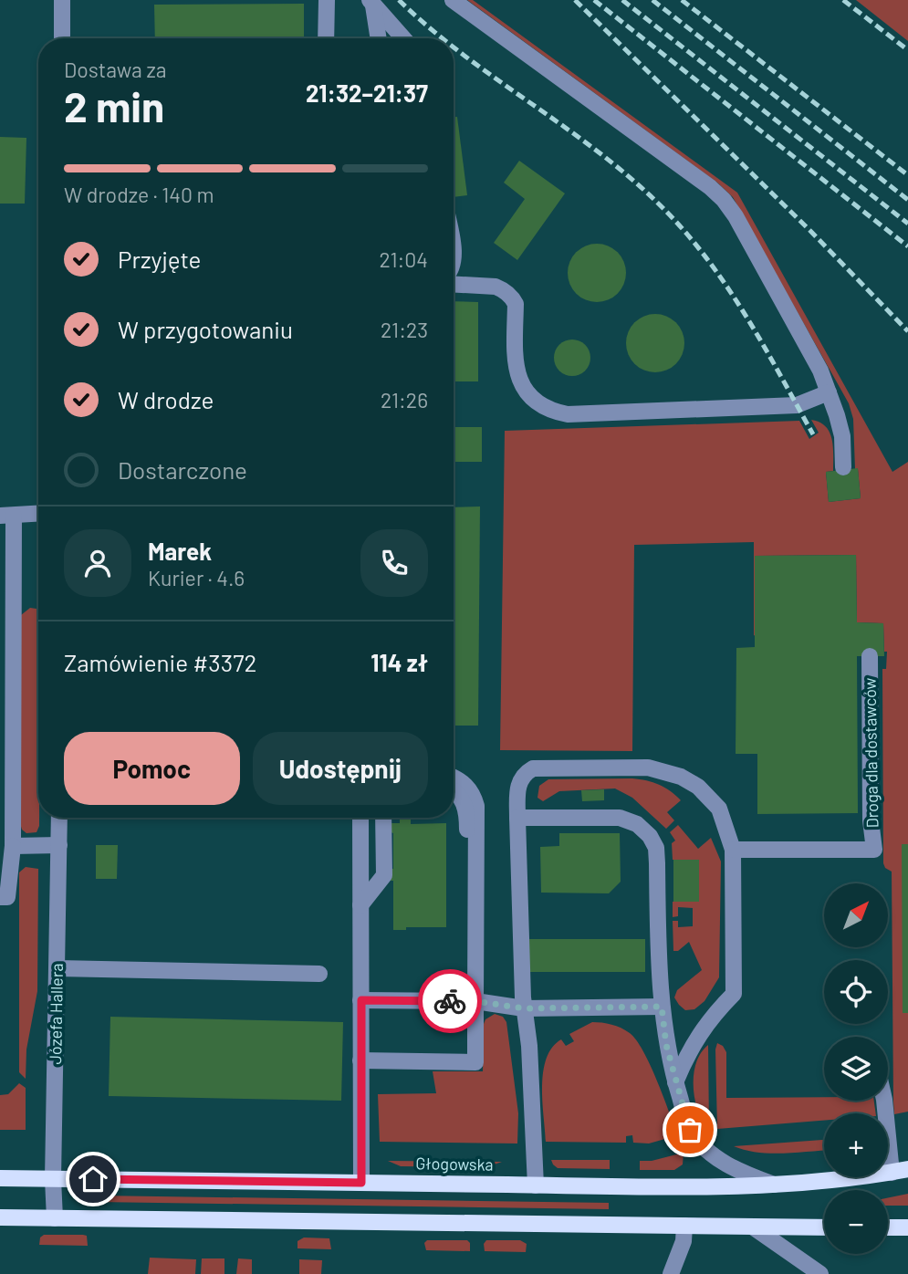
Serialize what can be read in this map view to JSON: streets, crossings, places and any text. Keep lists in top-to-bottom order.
{
  "streets": {
    "main road": ["Głogowska"],
    "street": ["Droga dla dostawców", "Józefa Hallera"]
  },
  "crossings": [
    ["Józefa Hallera", "Głogowska"]
  ],
  "north": "top right",
  "page": {
    "heading": ["2 min", "Dostawa za", "21:32–21:37"],
    "panel": [
      "Marek",
      "Kurier · 4.6",
      "Zamówienie #3372",
      "114 zł"
    ],
    "bar": "W drodze · 140 m",
    "list": [
      ["Przyjęte", "21:04"],
      ["W przygotowaniu", "21:23"],
      ["W drodze", "21:26"],
      "Dostarczone"
    ],
    "buttons": ["Pomoc", "Udostępnij"],
    "map_buttons": ["+", "−"]
  }
}
